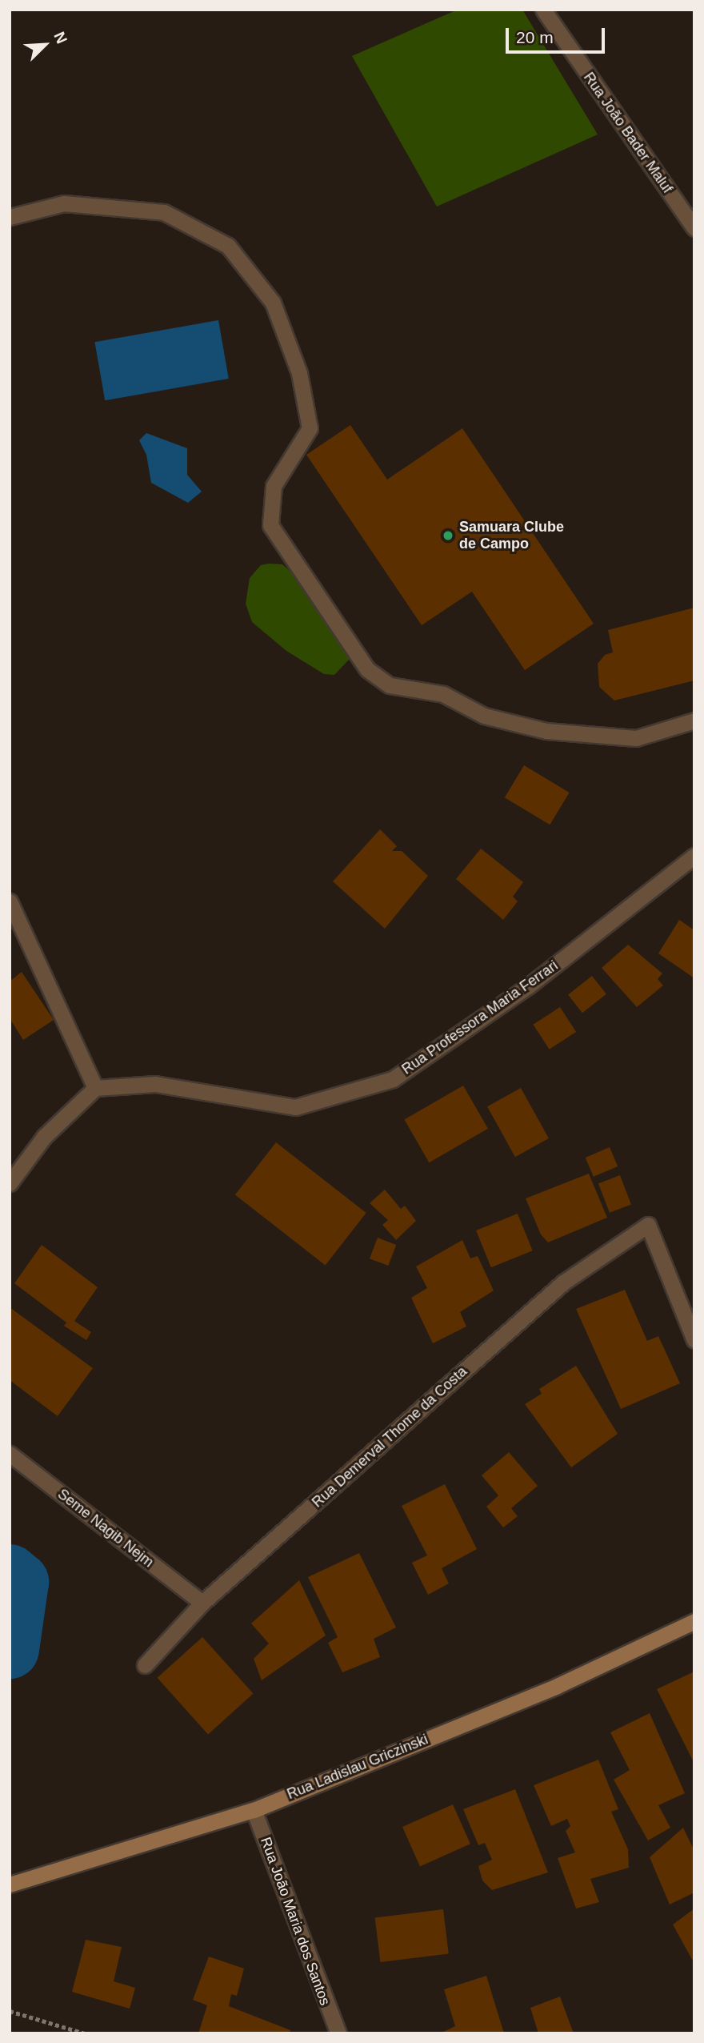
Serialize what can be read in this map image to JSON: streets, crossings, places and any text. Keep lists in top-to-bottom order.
{
  "streets": {
    "main road": ["Rua Ladislau Griczinski"],
    "street": [
      "Rua João Bader Maluf",
      "Rua Professora Maria Ferrari",
      "Rua Demerval Thome da Costa",
      "Seme Nagib Nejm",
      "Rua João Maria dos Santos"
    ]
  },
  "crossings": [
    ["Rua Demerval Thome da Costa", "Seme Nagib Nejm"],
    ["Rua Ladislau Griczinski", "Rua João Maria dos Santos"]
  ],
  "places": ["Samuara Clube de Campo"],
  "scale_bar": "20 m",
  "north": "top right"
}
